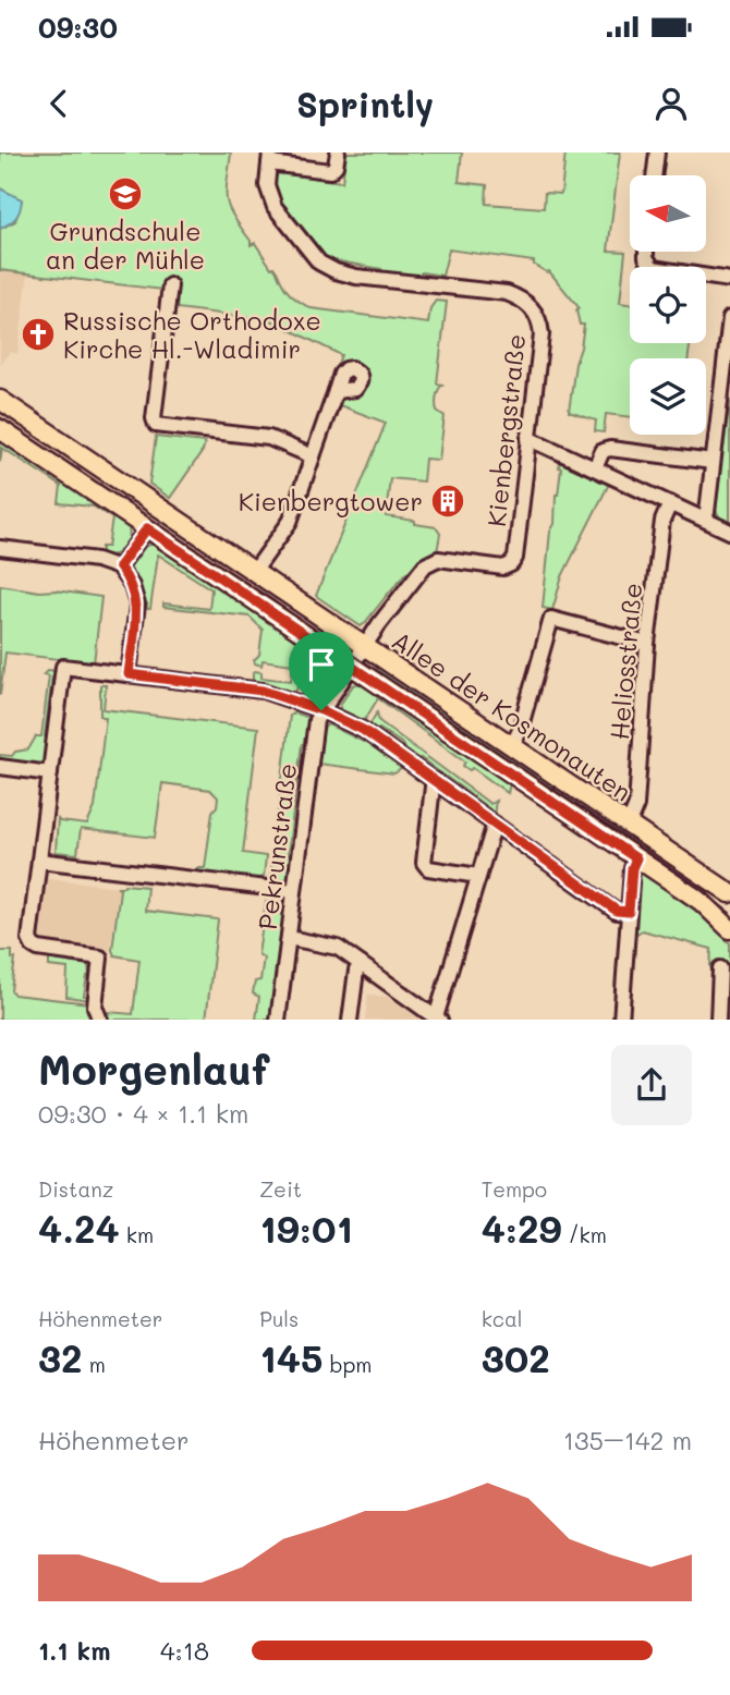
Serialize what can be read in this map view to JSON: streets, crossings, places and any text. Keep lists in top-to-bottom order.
{
  "streets": {
    "main road": ["Allee der Kosmonauten"],
    "street": ["Kienbergstraße", "Heliosstraße", "Pekrunstraße"]
  },
  "crossings": [
    ["Kienbergstraße", "Allee der Kosmonauten"],
    ["Kienbergstraße", "Pekrunstraße"],
    ["Heliosstraße", "Allee der Kosmonauten"],
    ["Allee der Kosmonauten", "Pekrunstraße"]
  ],
  "places": {
    "school or university": ["Grundschule an der Mühle"],
    "church": ["Russische Orthodoxe Kirche Hl.-Wladimir"],
    "building": ["Kienbergtower"]
  },
  "north": "left",
  "page": {
    "status": "09:30",
    "header": "Sprintly",
    "heading": ["Morgenlauf", "09:30 · 4 × 1.1 km"],
    "stats": [
      ["Distanz", "4.24 km"],
      ["Zeit", "19:01"],
      ["Tempo", "4:29 /km"],
      ["Höhenmeter", "32 m"],
      ["Puls", "145 bpm"],
      ["kcal", "302"]
    ],
    "chart": ["Höhenmeter", "135–142 m"],
    "list": [
      {
        "name": "1.1 km",
        "note": "4:18"
      }
    ]
  }
}
